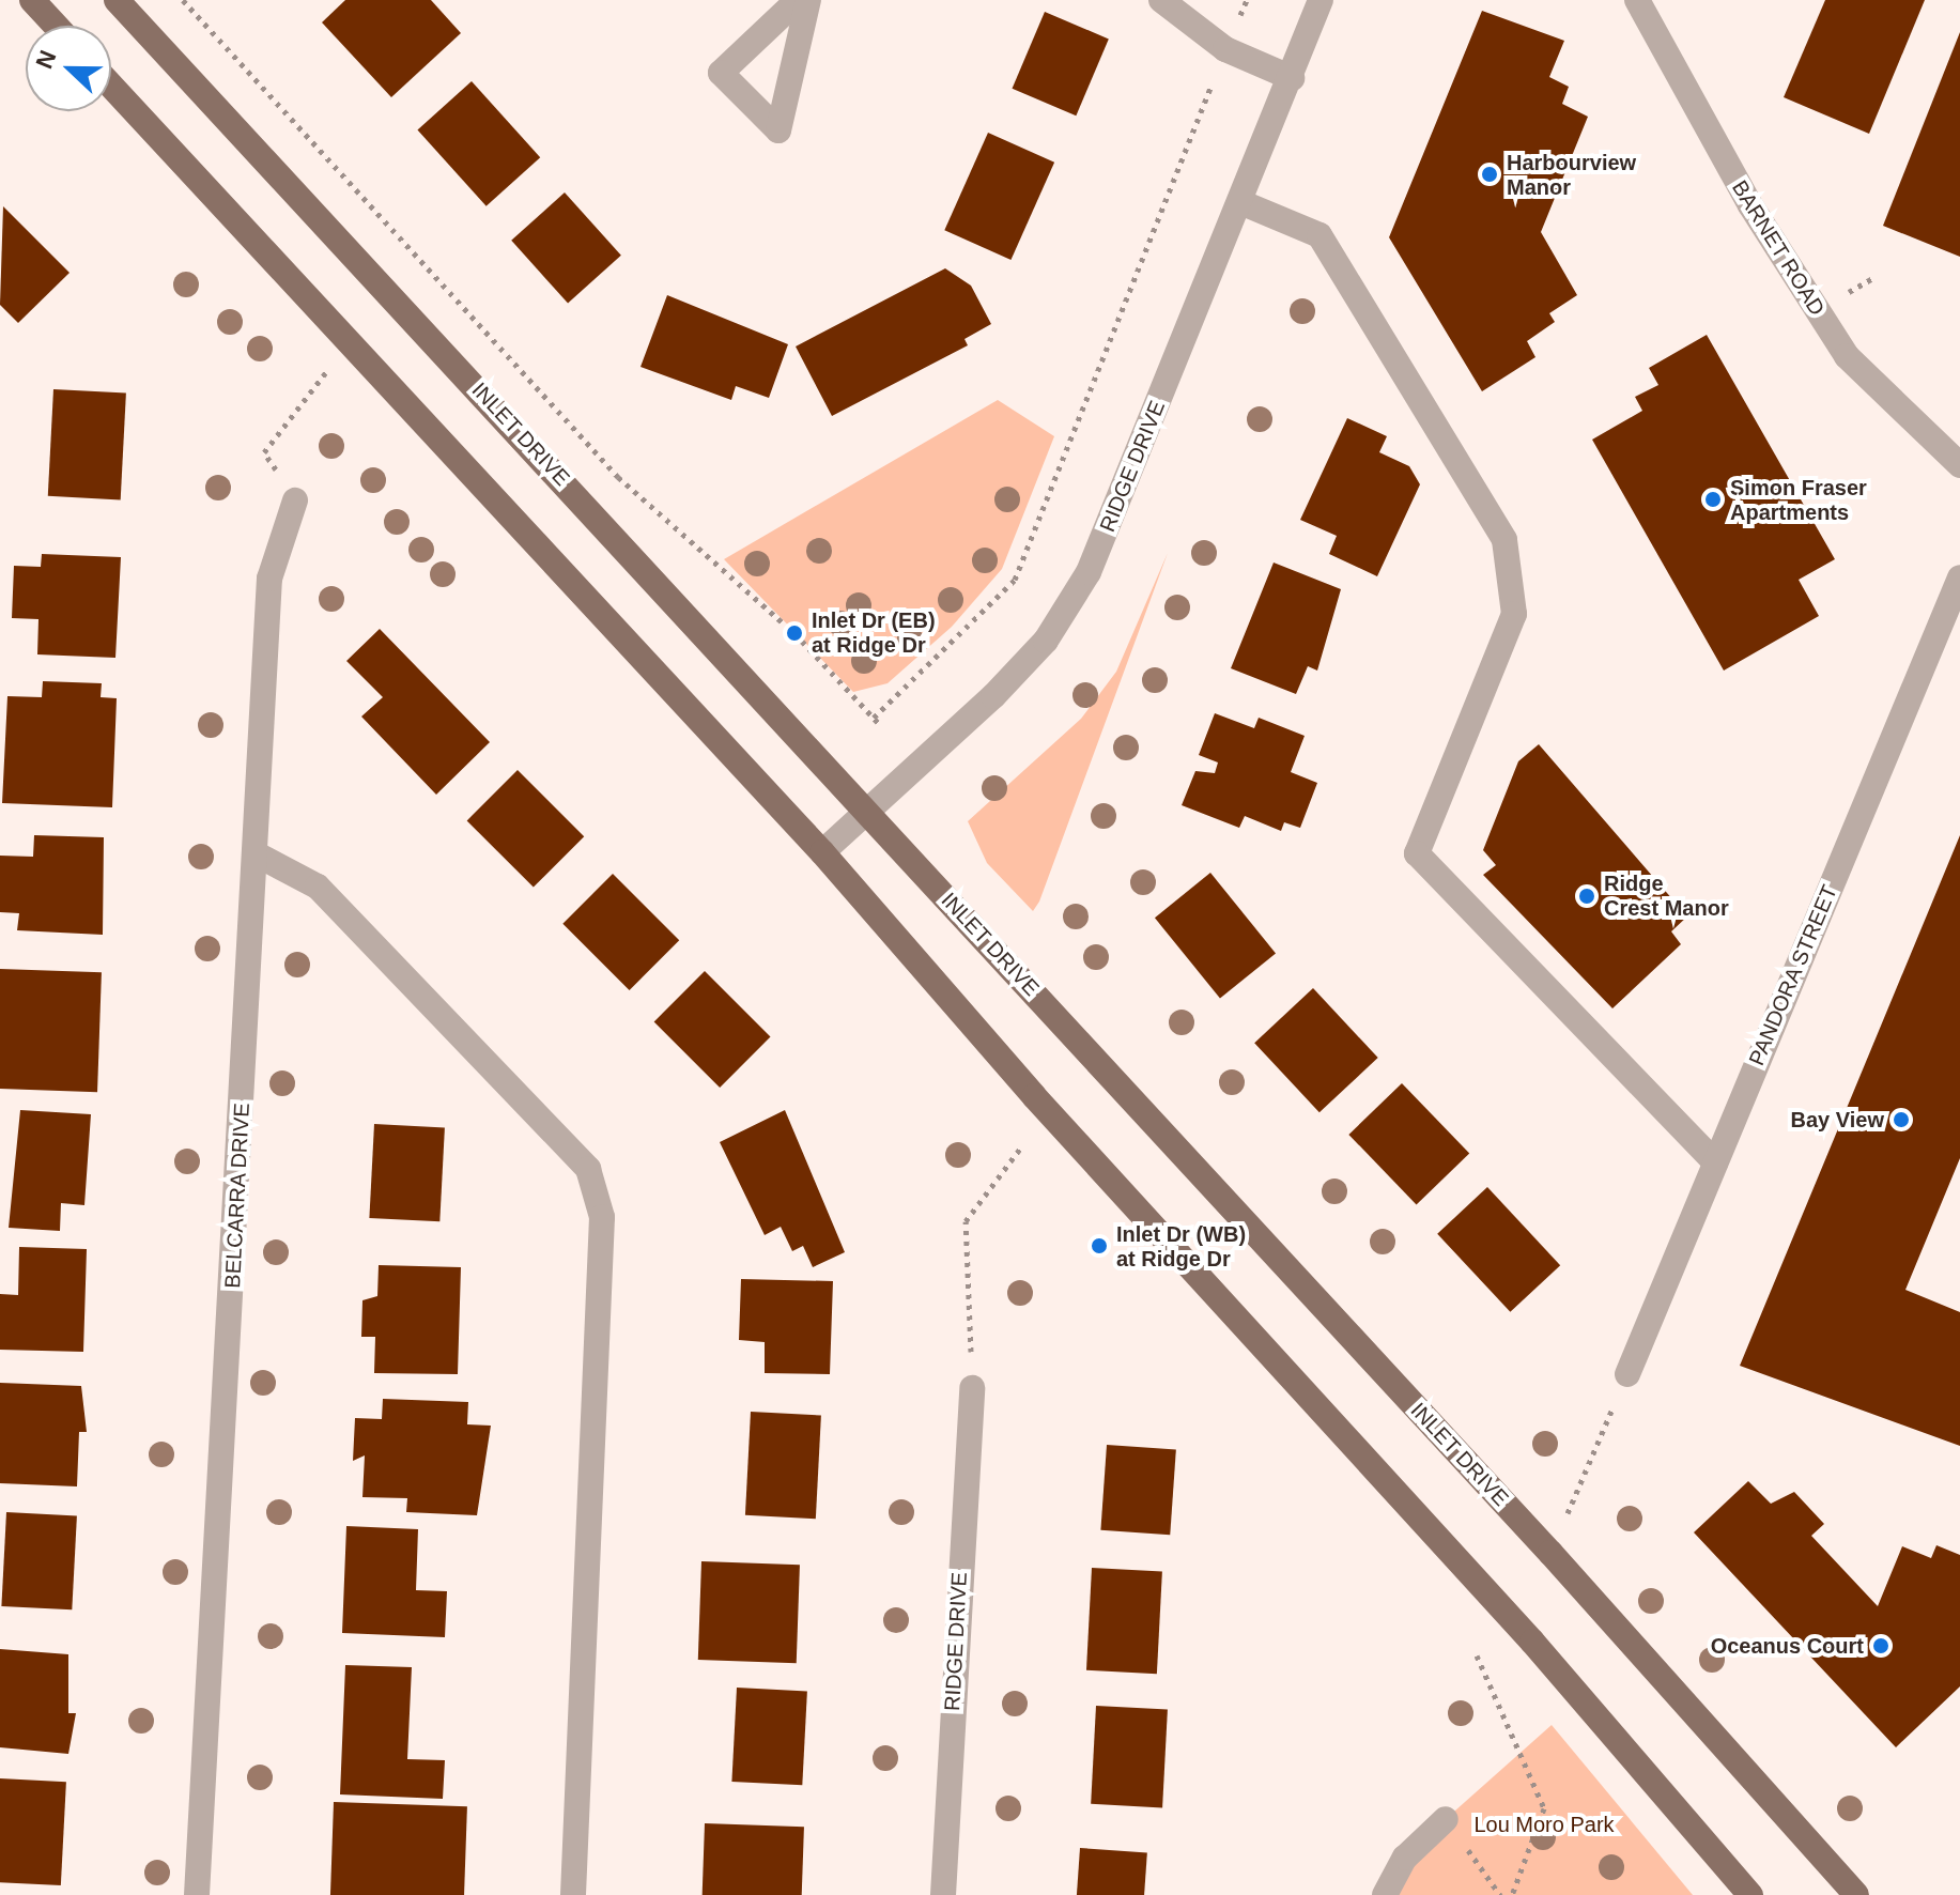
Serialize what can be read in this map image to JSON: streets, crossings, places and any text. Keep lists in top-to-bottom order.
{
  "streets": {
    "main road": ["INLET DRIVE"],
    "street": [
      "BARNET ROAD",
      "RIDGE DRIVE",
      "PANDORA STREET",
      "BELCARRA DRIVE"
    ]
  },
  "crossings": [
    ["INLET DRIVE", "RIDGE DRIVE"]
  ],
  "parks": ["Lou Moro Park"],
  "places": [
    "Harbourview Manor",
    "Simon Fraser Apartments",
    "Inlet Dr (EB) at Ridge Dr",
    "Ridge Crest Manor",
    "Bay View",
    "Inlet Dr (WB) at Ridge Dr",
    "Oceanus Court"
  ],
  "north": "left"
}
